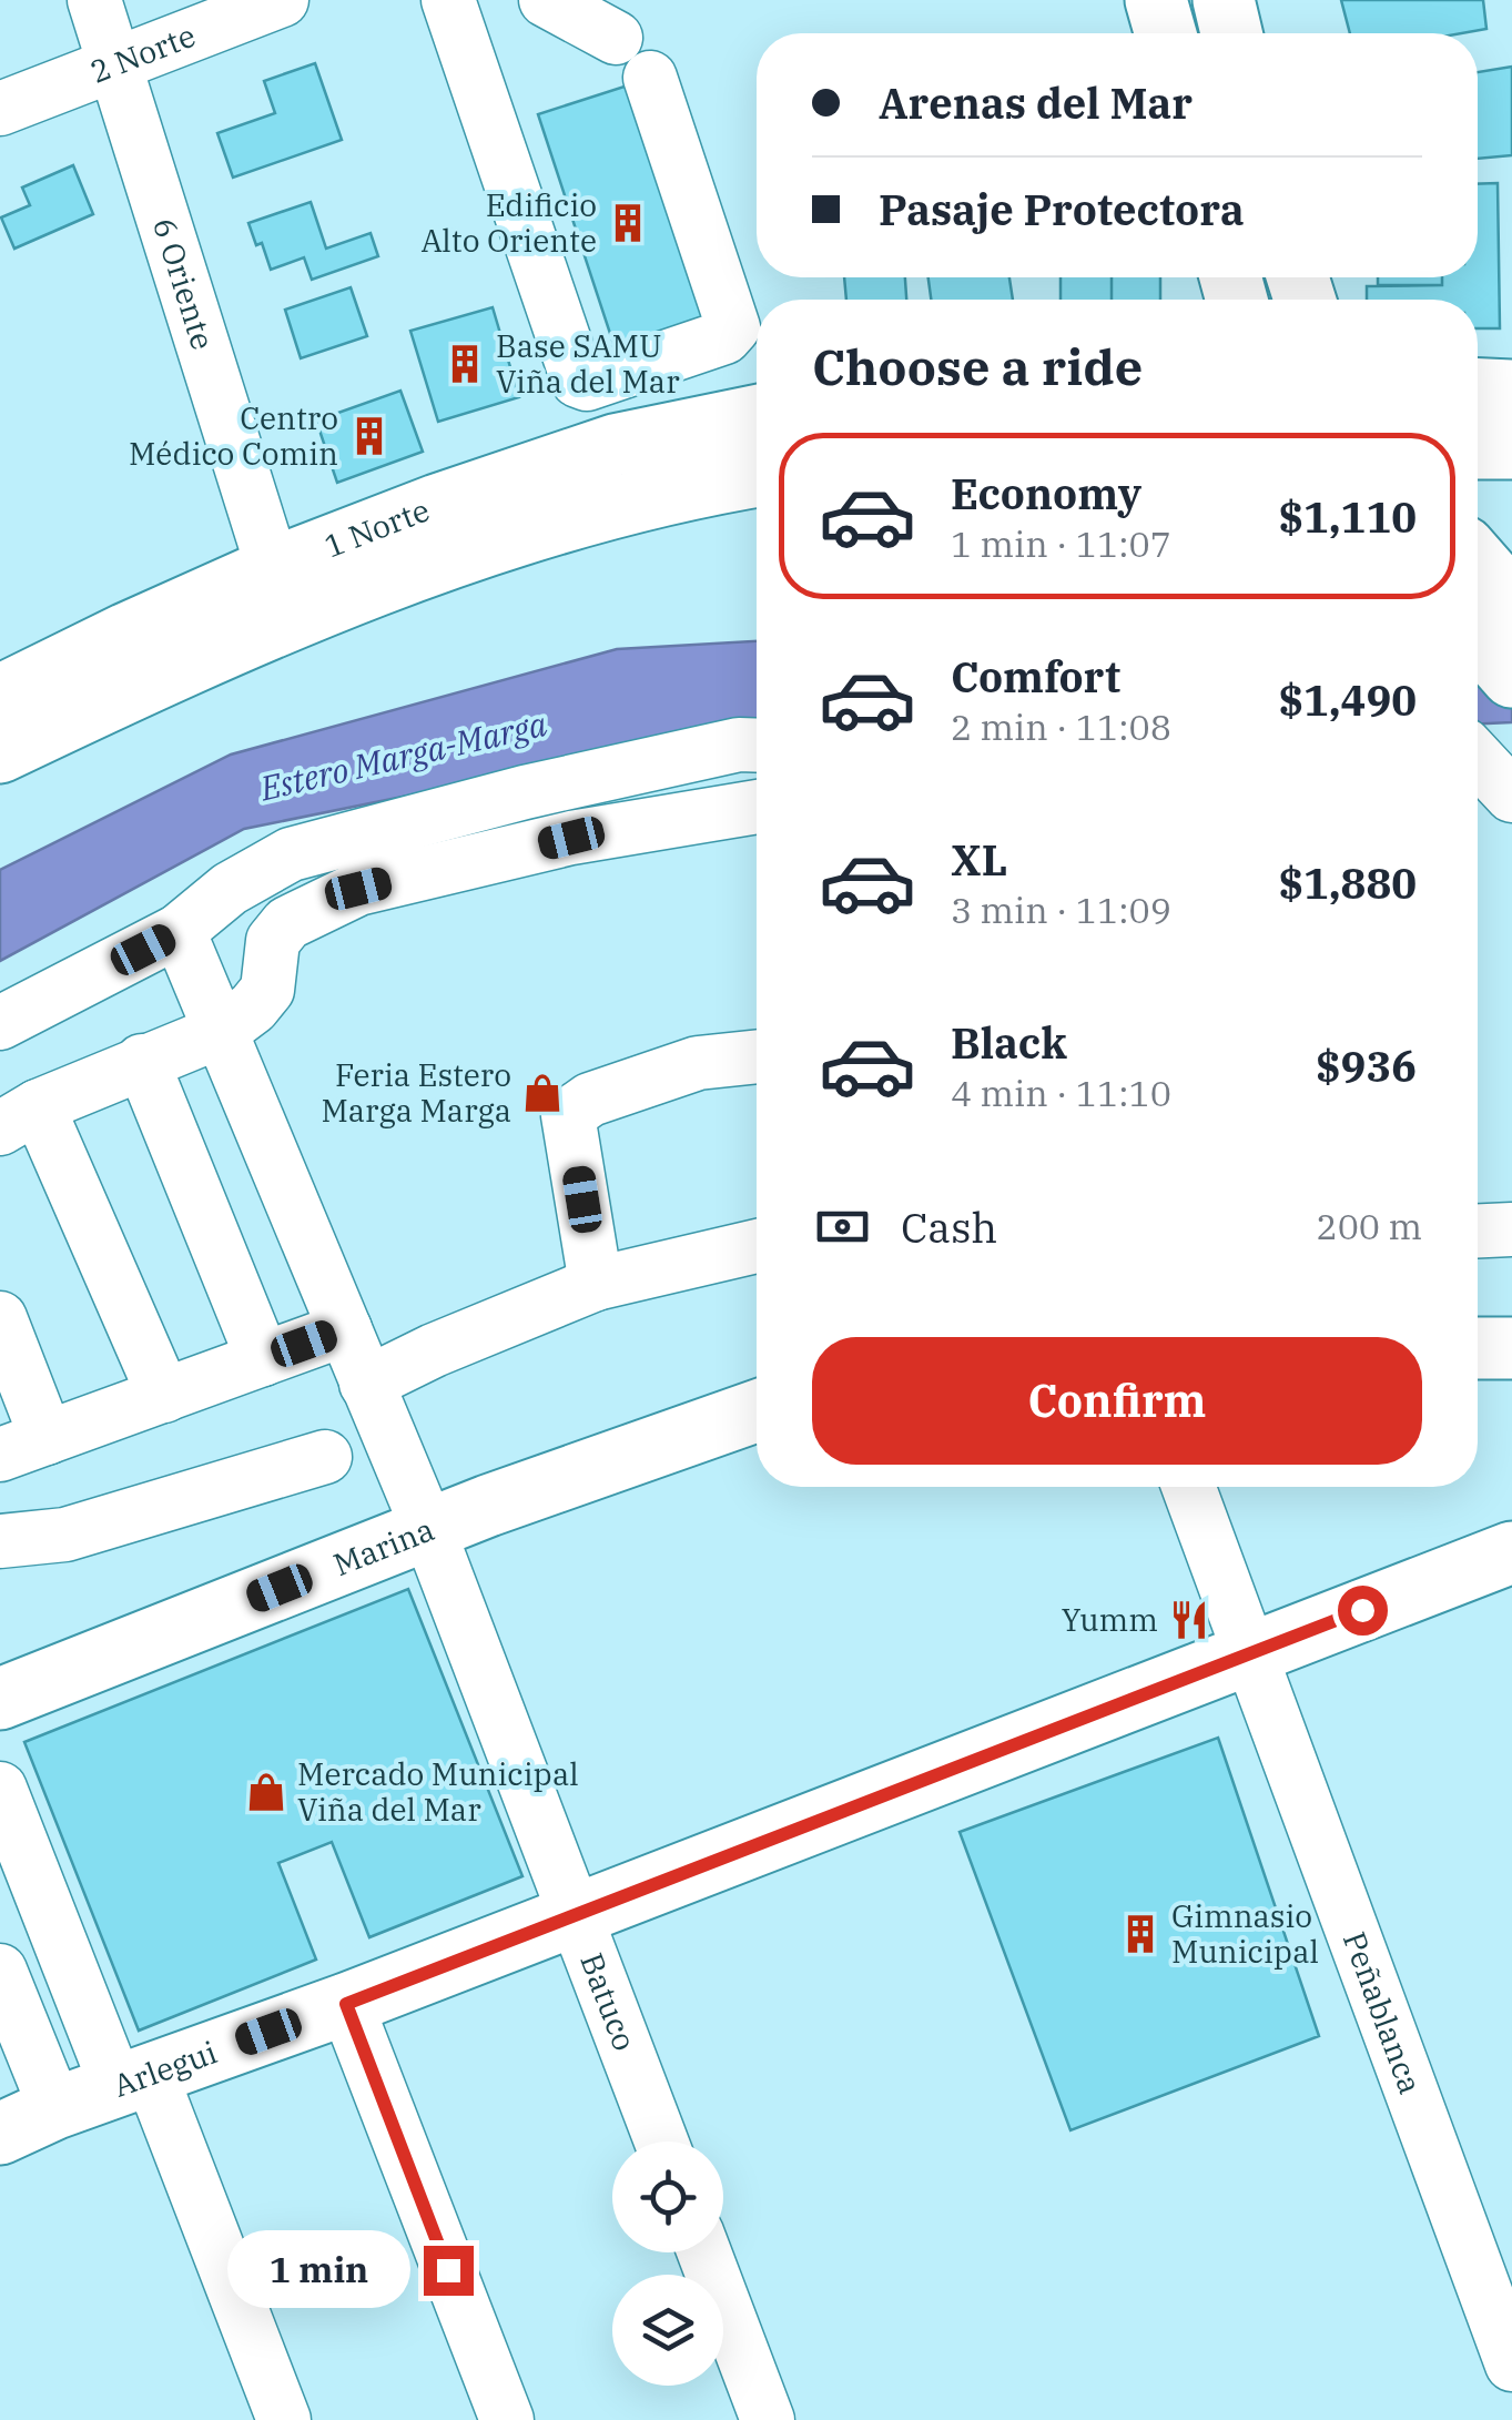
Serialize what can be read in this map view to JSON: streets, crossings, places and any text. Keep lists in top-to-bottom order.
{
  "streets": {
    "main road": ["1 Norte", "Marina", "Arlegui"],
    "street": [
      "2 Norte",
      "6 Oriente",
      "Batuco",
      "Peñablanca"
    ]
  },
  "crossings": [
    ["2 Norte", "6 Oriente"],
    ["6 Oriente", "1 Norte"],
    ["Marina", "Batuco"],
    ["Batuco", "Arlegui"],
    ["Peñablanca", "Arlegui"]
  ],
  "water": ["Estero Marga-Marga"],
  "places": {
    "building": [
      "Edificio Alto Oriente",
      "Base SAMU Viña del Mar",
      "Centro Médico Comin",
      "Gimnasio Municipal"
    ],
    "shop": ["Feria Estero Marga Marga", "Mercado Municipal Viña del Mar"],
    "restaurant": ["Yumm"]
  },
  "page": {
    "banner": ["Arenas del Mar", "Pasaje Protectora"],
    "heading": "Choose a ride",
    "list": [
      {
        "name": "Economy",
        "note": "1 min · 11:07",
        "value": "$1,110"
      },
      {
        "name": "Comfort",
        "note": "2 min · 11:08",
        "value": "$1,490"
      },
      {
        "name": "XL",
        "note": "3 min · 11:09",
        "value": "$1,880"
      },
      {
        "name": "Black",
        "note": "4 min · 11:10",
        "value": "$936"
      }
    ],
    "pay": ["Cash", "200 m"],
    "buttons": "Confirm",
    "bubble": "1 min"
  }
}
